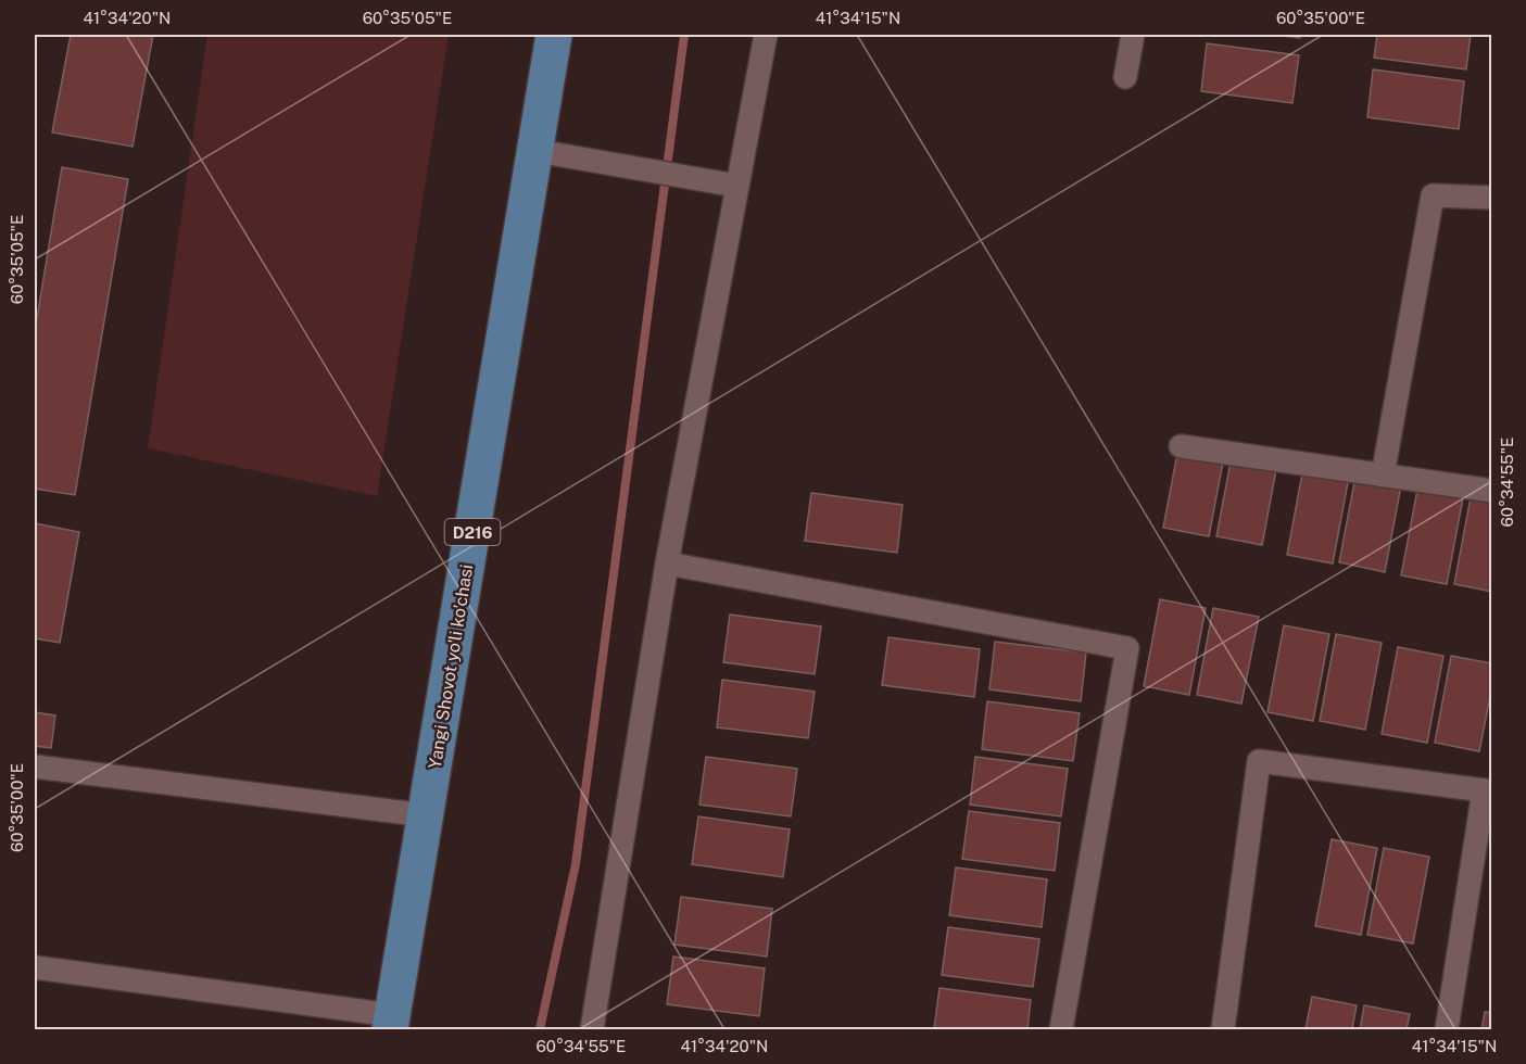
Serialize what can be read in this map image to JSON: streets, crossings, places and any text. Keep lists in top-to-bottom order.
{
  "streets": {
    "main road": ["D216", "Yangi Shovot yo'li ko'chasi"]
  },
  "coordinates": [
    "41°34'20\"N",
    "60°35'05\"E",
    "41°34'15\"N",
    "60°35'00\"E",
    "60°34'55\"E"
  ]
}
